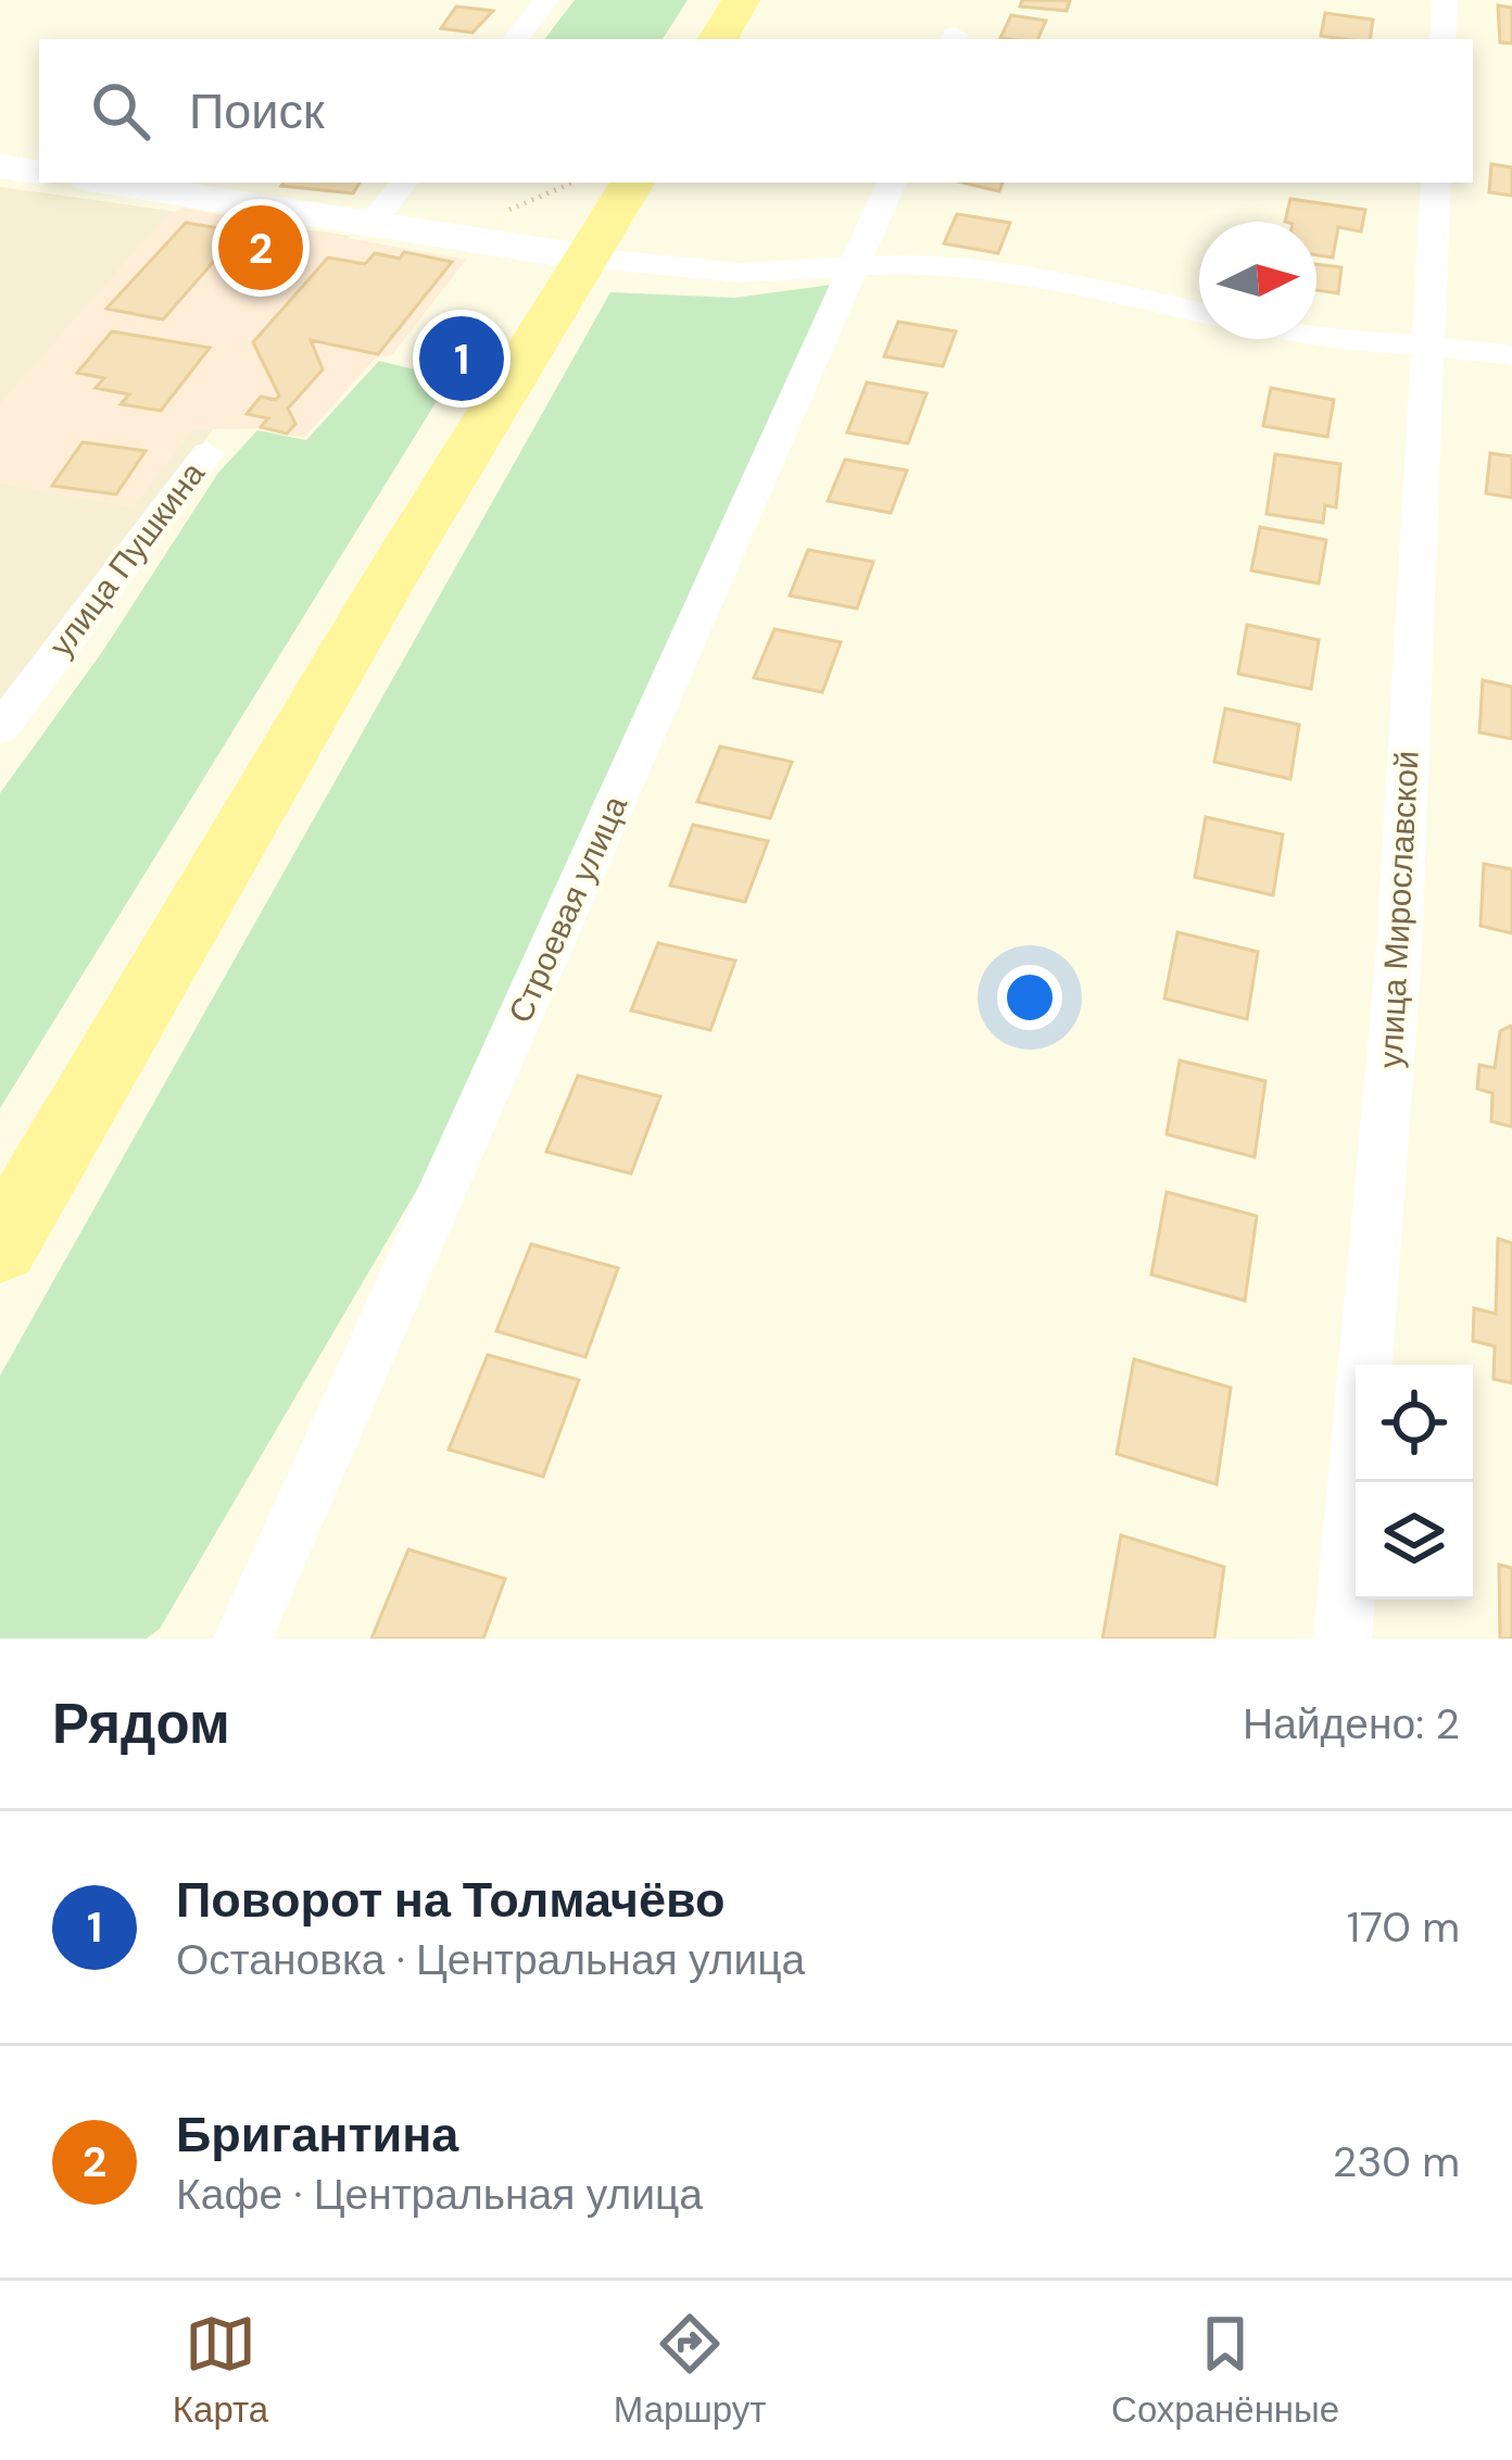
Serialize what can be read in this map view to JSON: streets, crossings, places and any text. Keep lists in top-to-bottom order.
{
  "streets": {
    "street": ["улица Пушкина", "Строевая улица", "улица Мирославской"]
  },
  "north": "right",
  "page": {
    "search": "Поиск",
    "pins": ["2", "1"],
    "heading": ["Рядом", "Найдено: 2"],
    "list": [
      {
        "mark": "1",
        "name": "Поворот на Толмачёво",
        "note": "Остановка · Центральная улица",
        "value": "170 m"
      },
      {
        "mark": "2",
        "name": "Бригантина",
        "note": "Кафе · Центральная улица",
        "value": "230 m"
      }
    ],
    "nav": ["Карта", "Маршрут", "Сохранённые"]
  }
}
